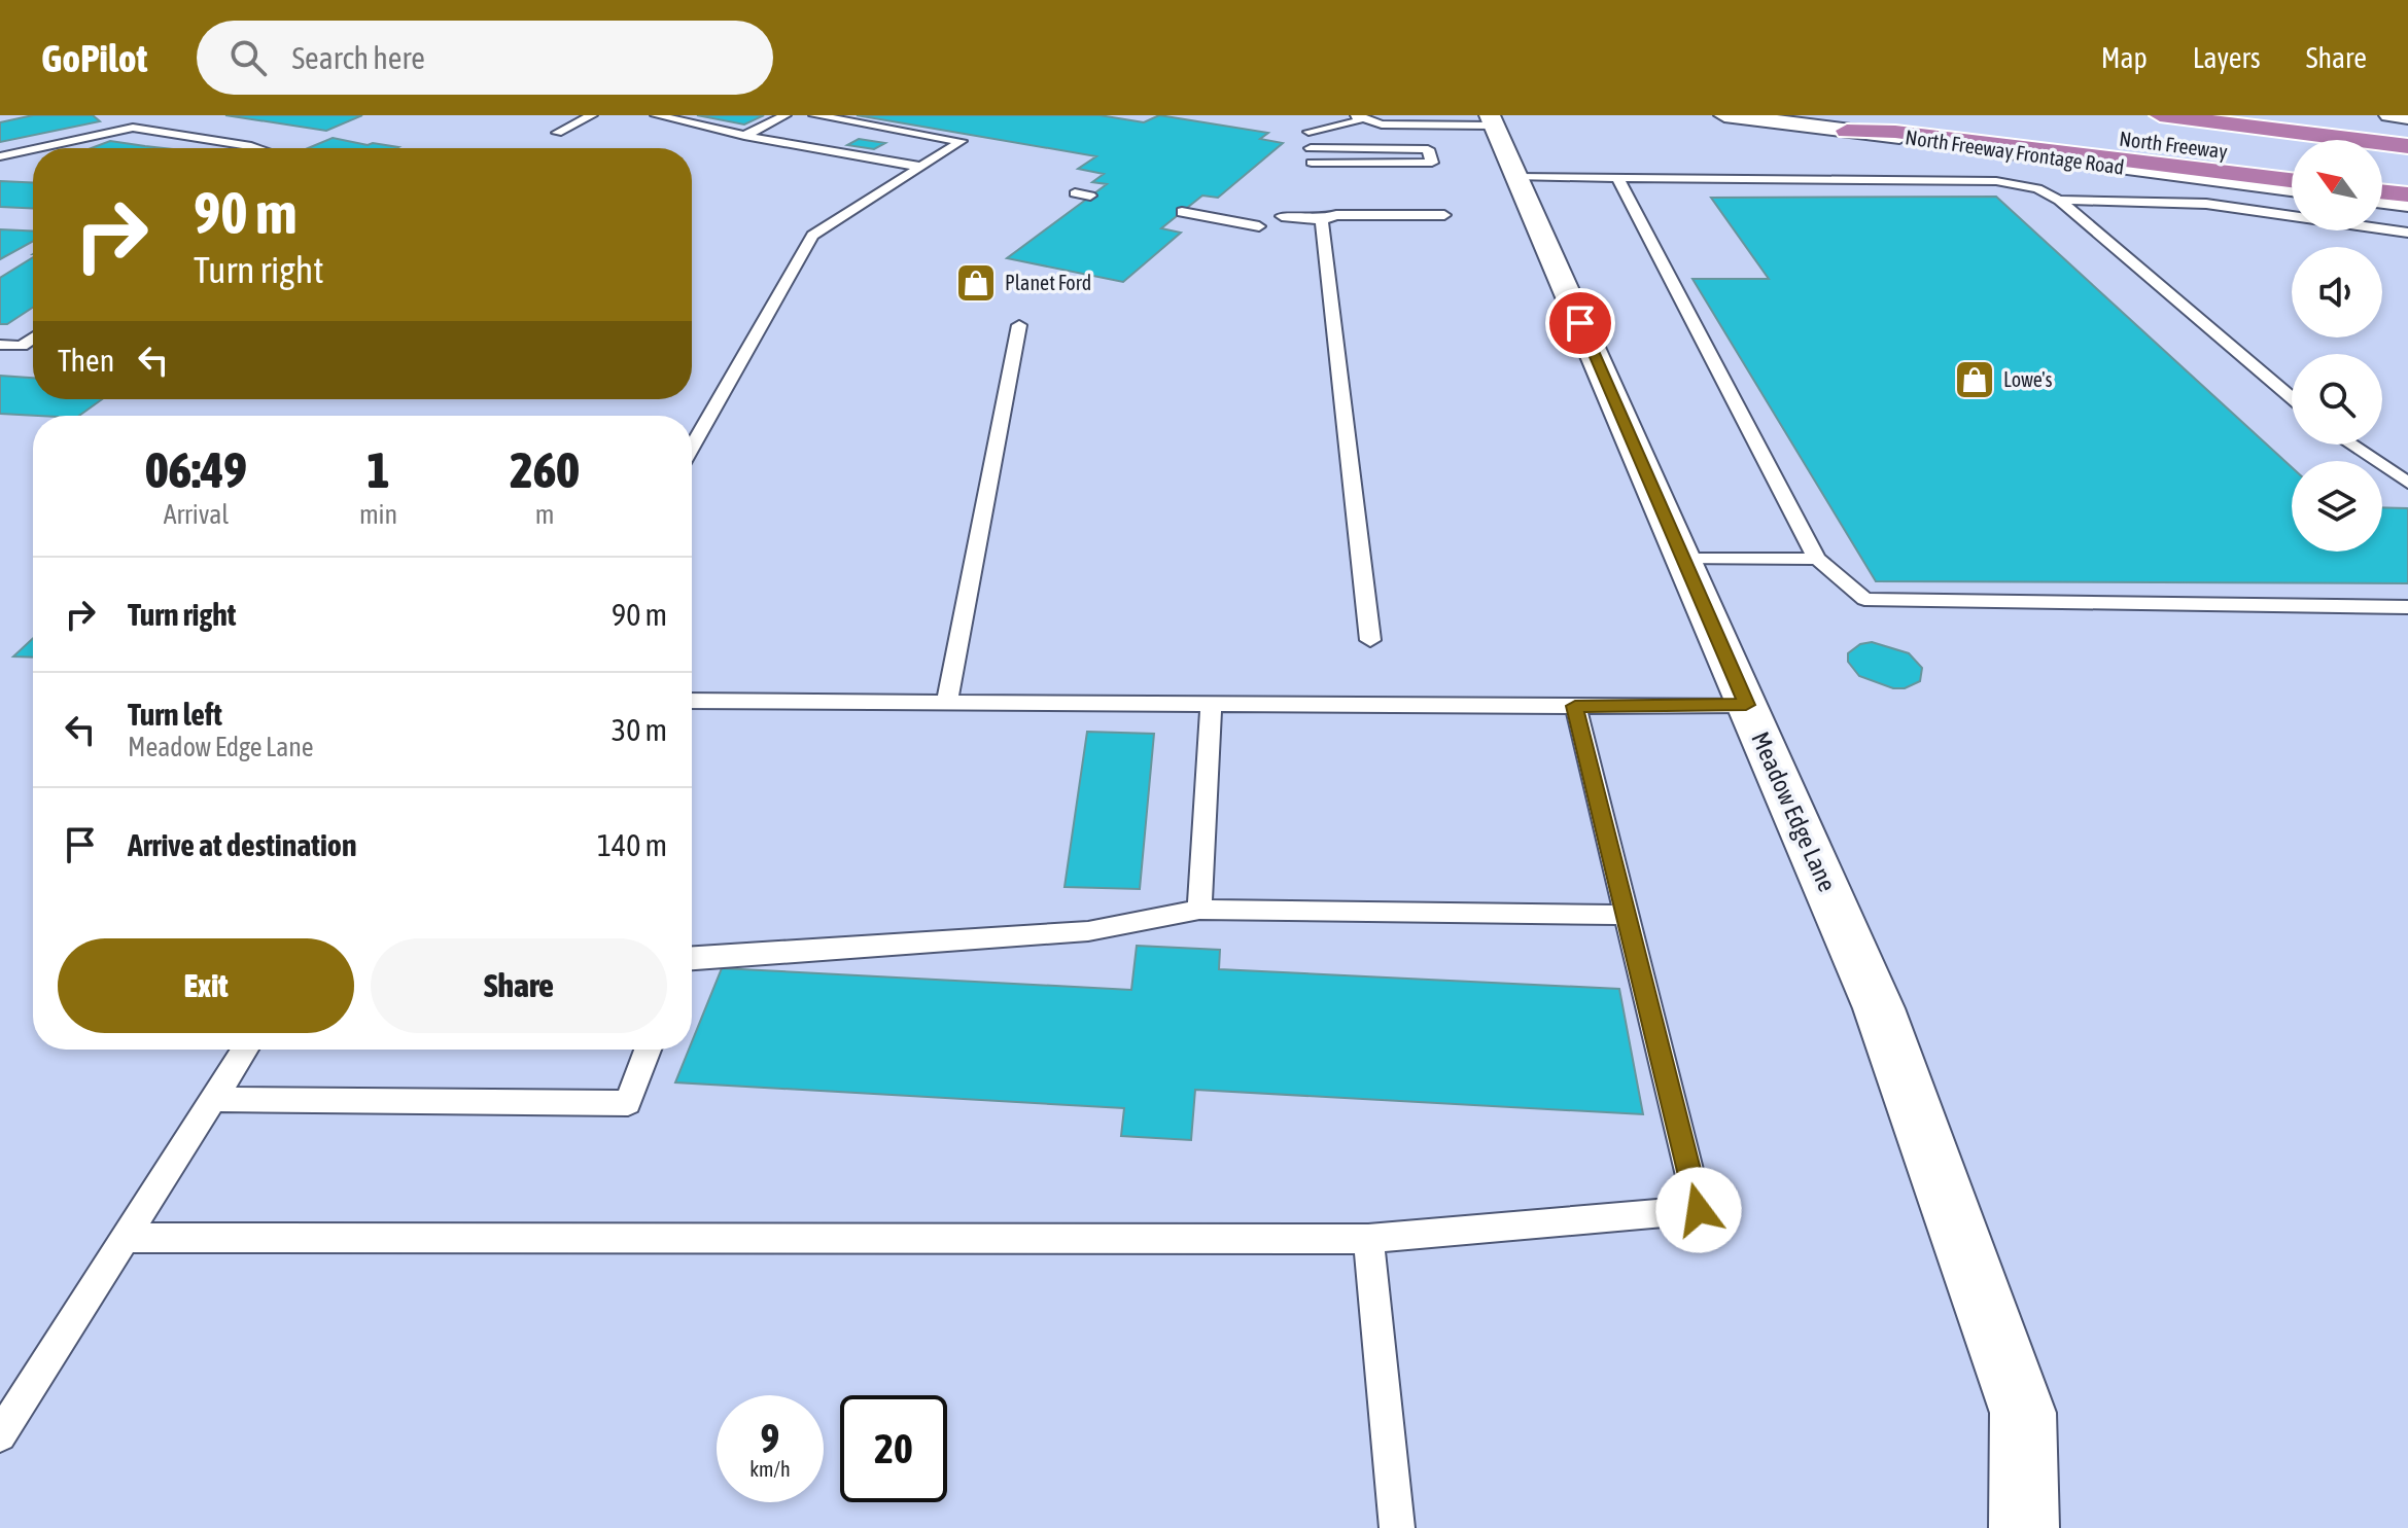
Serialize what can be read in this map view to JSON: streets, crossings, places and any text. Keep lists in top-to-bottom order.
{
  "streets": {
    "highway": ["North Freeway"],
    "street": ["North Freeway Frontage Road", "Meadow Edge Lane"]
  },
  "places": {
    "shop": ["Planet Ford", "Lowe's"]
  },
  "north": "top left",
  "page": {
    "header": "GoPilot",
    "search": "Search here",
    "nav": ["Map", "Layers", "Share"],
    "turn": ["90 m", "Turn right"],
    "then": "Then",
    "eta": [
      "06:49",
      "Arrival",
      "1",
      "min",
      "260",
      "m"
    ],
    "list": [
      {
        "name": "Turn right",
        "value": "90 m"
      },
      {
        "name": "Turn left",
        "note": "Meadow Edge Lane",
        "value": "30 m"
      },
      {
        "name": "Arrive at destination",
        "value": "140 m"
      }
    ],
    "buttons": ["Exit", "Share"],
    "speed": "9 km/h",
    "limit": "20"
  }
}
